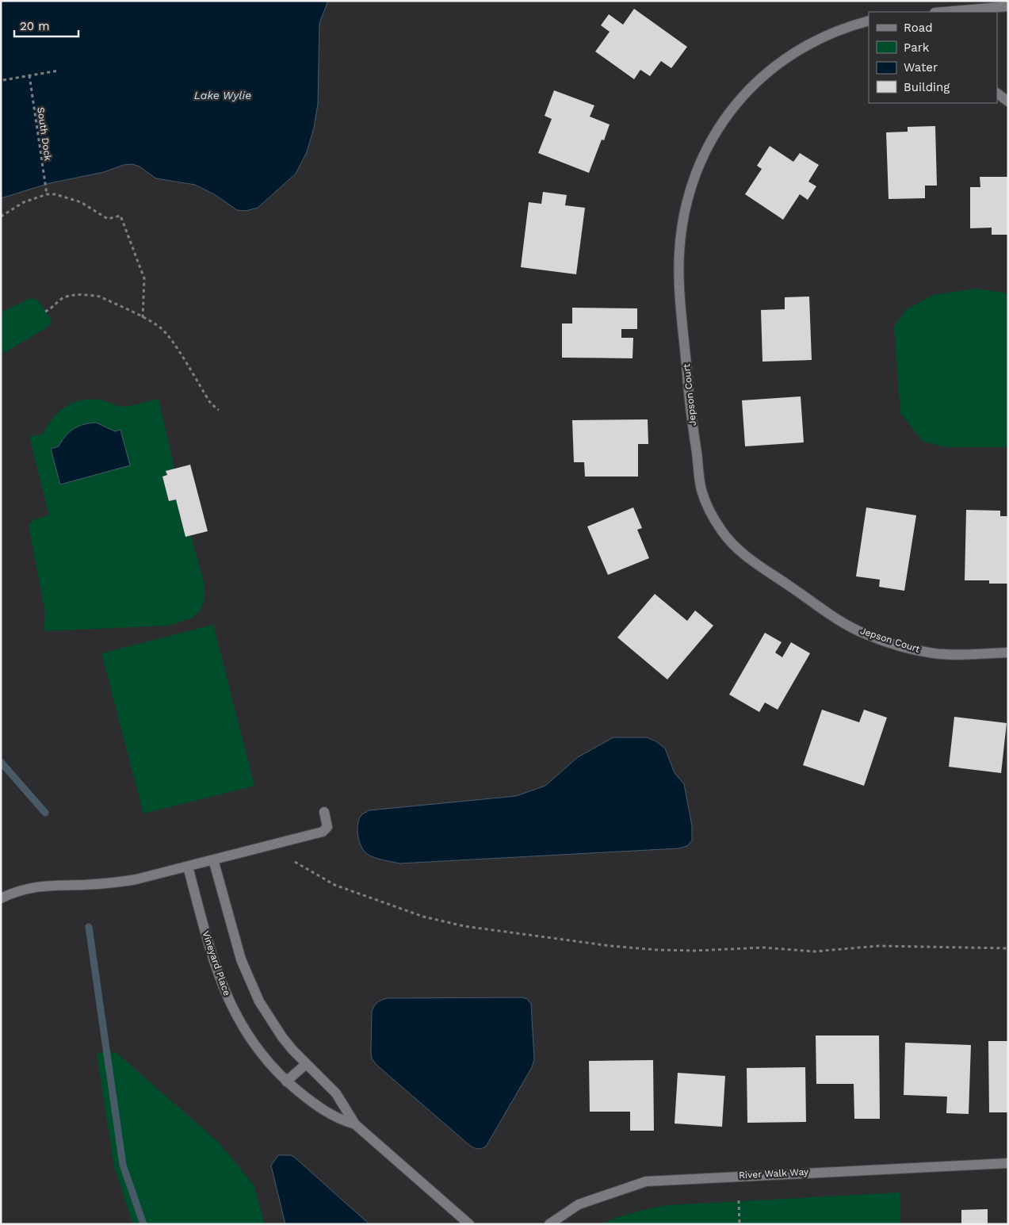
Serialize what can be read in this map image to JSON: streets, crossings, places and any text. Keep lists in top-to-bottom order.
{
  "streets": {
    "street": ["Jepson Court", "Vineyard Place", "River Walk Way"],
    "path": ["South Dock"]
  },
  "water": ["Lake Wylie"],
  "legend": [
    "Road",
    "Park",
    "Water",
    "Building"
  ],
  "scale_bar": "20 m"
}
